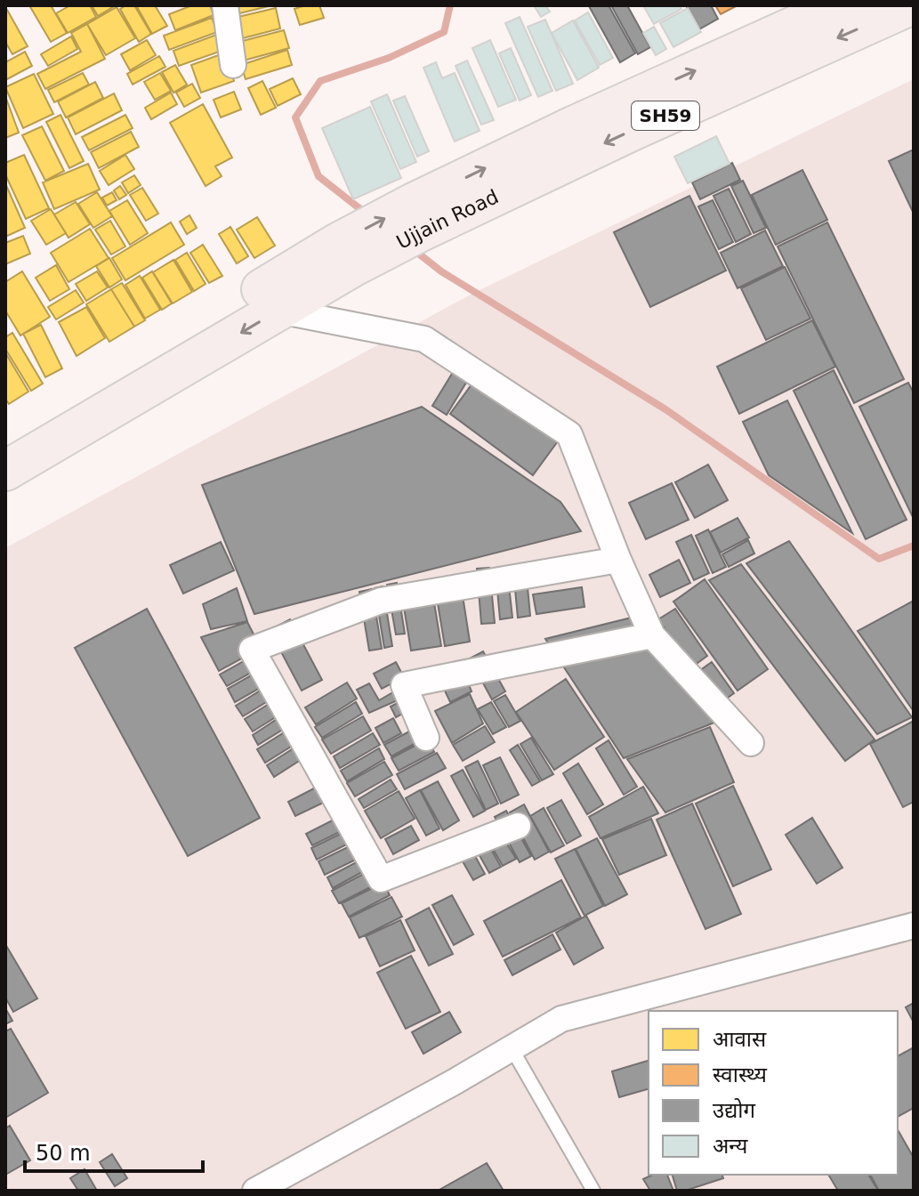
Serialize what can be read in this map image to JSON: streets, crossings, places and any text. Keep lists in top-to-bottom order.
{
  "streets": {
    "main road": ["SH59", "Ujjain Road"]
  },
  "legend": [
    "आवास",
    "स्वास्थ्य",
    "उद्योग",
    "अन्य"
  ],
  "scale_bar": "50 m"
}
